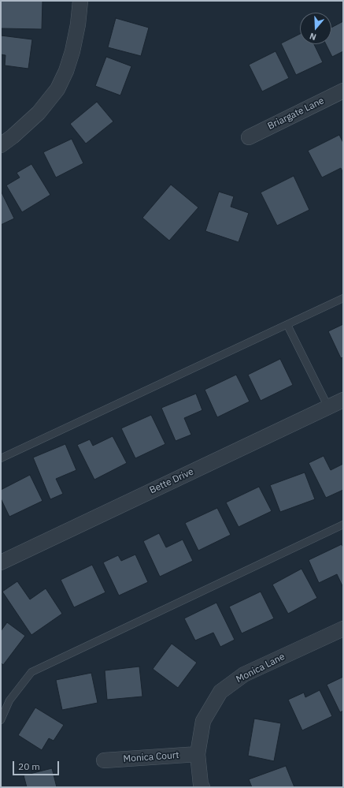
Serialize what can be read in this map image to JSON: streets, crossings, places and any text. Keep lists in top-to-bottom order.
{
  "streets": {
    "street": [
      "Briargate Lane",
      "Bette Drive",
      "Monica Lane",
      "Monica Court"
    ]
  },
  "crossings": [
    ["Monica Lane", "Monica Court"]
  ],
  "scale_bar": "20 m",
  "north": "bottom"
}
